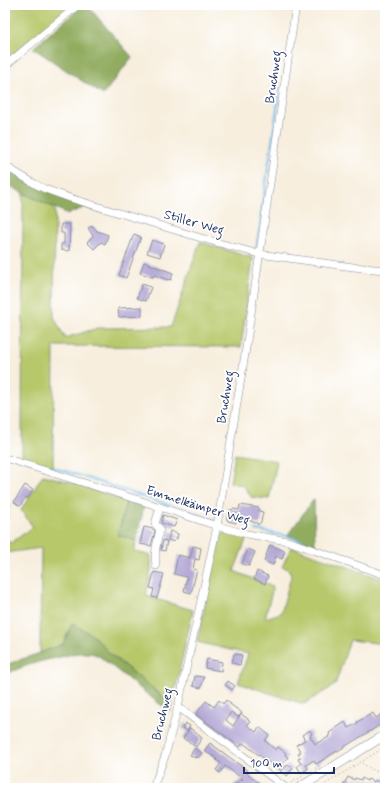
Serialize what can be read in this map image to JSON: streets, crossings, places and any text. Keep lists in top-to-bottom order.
{
  "streets": {
    "street": ["Bruchweg", "Stiller Weg", "Emmelkämper Weg"]
  },
  "crossings": [
    ["Bruchweg", "Stiller Weg"],
    ["Bruchweg", "Emmelkämper Weg"]
  ],
  "scale_bar": "100 m"
}
